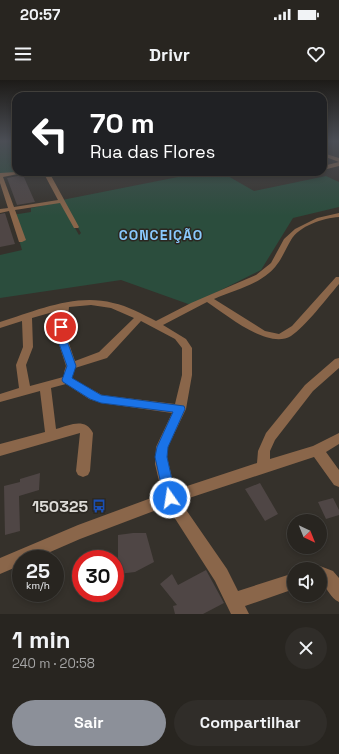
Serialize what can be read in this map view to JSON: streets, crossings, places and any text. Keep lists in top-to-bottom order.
{
  "districts": ["CONCEIÇÃO"],
  "places": {
    "bus stop": ["150325"]
  },
  "north": "bottom right",
  "page": {
    "status": "20:57",
    "header": "Drivr",
    "turn": ["70 m", "Rua das Flores"],
    "speed": "25 km/h",
    "limit": "30",
    "heading": ["1 min", "240 m · 20:58"],
    "buttons": ["Sair", "Compartilhar"]
  }
}
